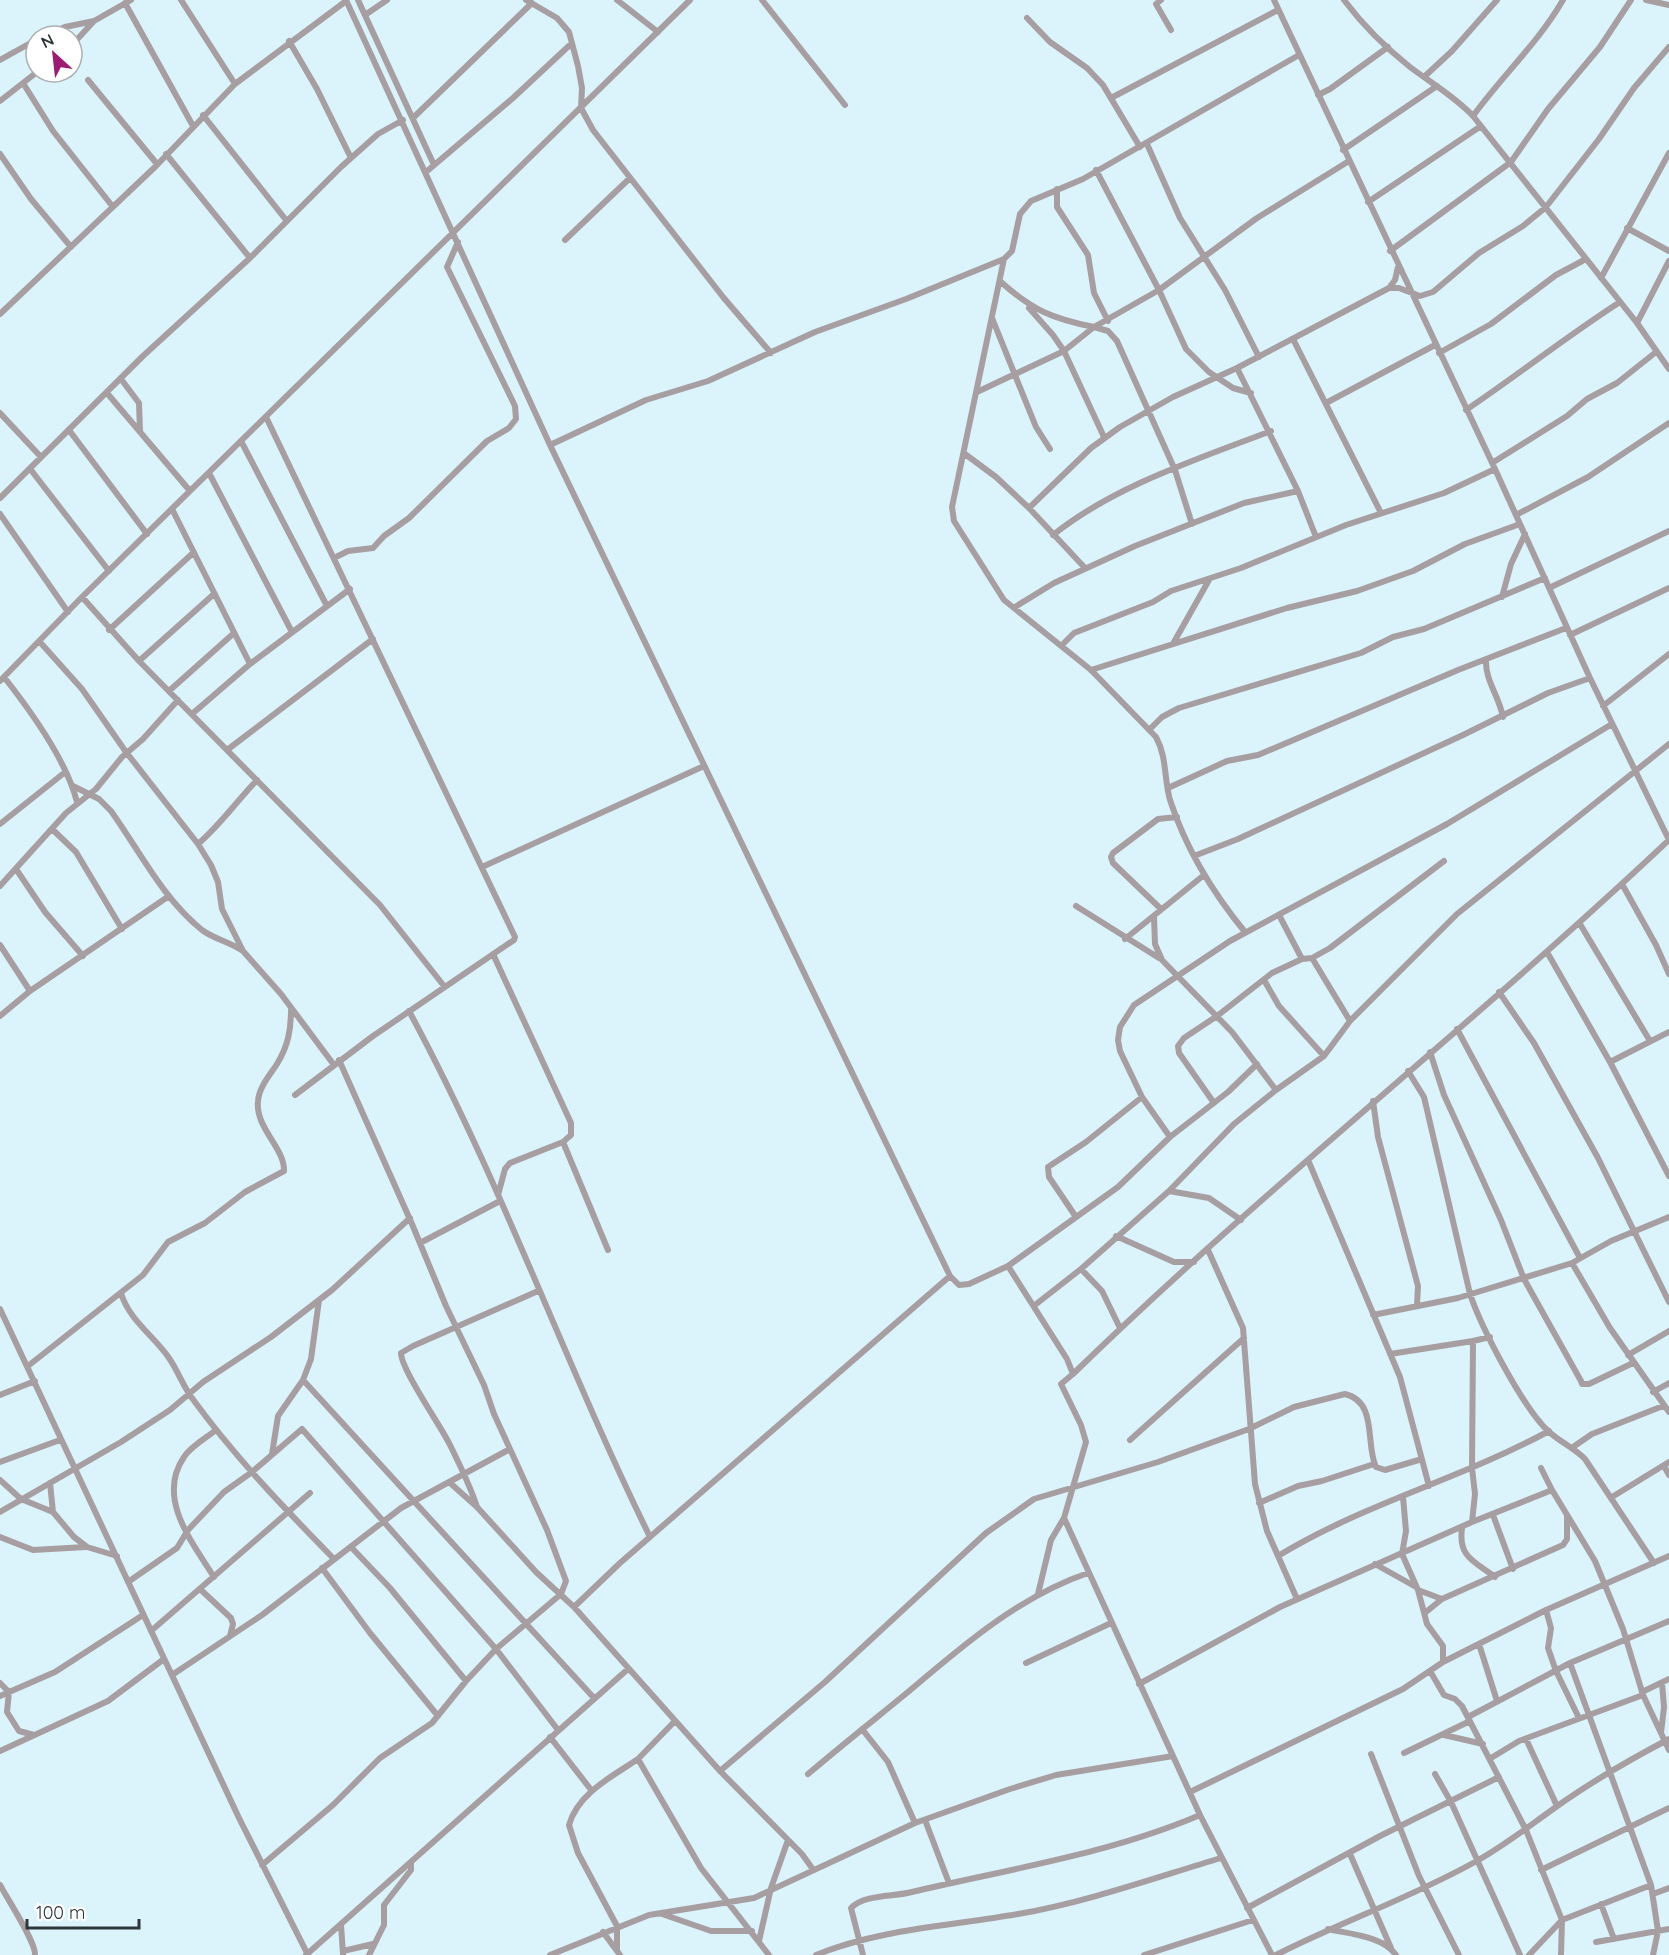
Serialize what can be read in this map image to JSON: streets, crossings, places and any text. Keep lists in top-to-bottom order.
{
  "scale_bar": "100 m",
  "north": "top left"
}
